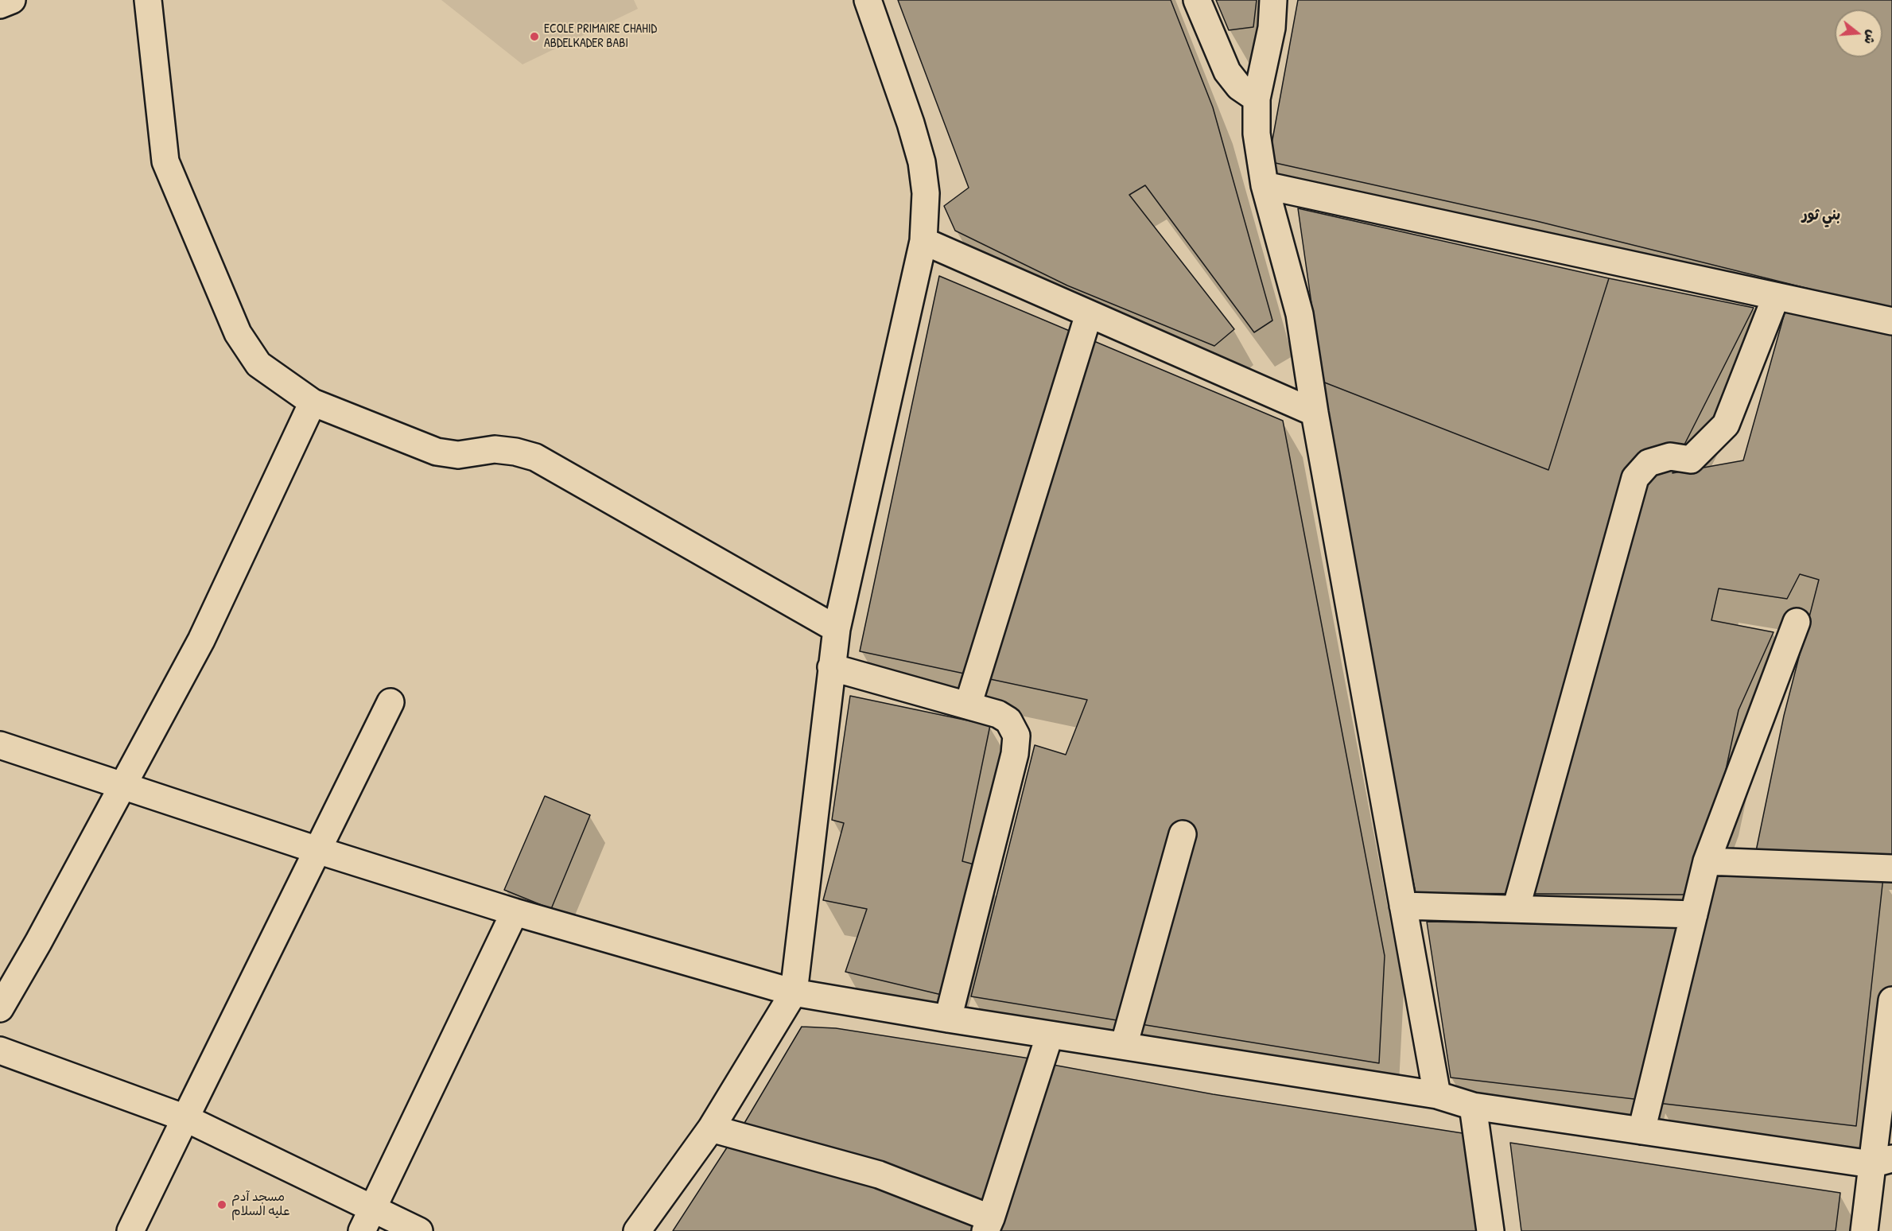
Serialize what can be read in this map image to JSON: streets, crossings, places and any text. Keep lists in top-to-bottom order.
{
  "districts": ["بني ثور"],
  "places": ["ECOLE PRIMAIRE CHAHID ABDELKADER BABI", "مسجد آدم عليه السلام"],
  "north": "right"
}
